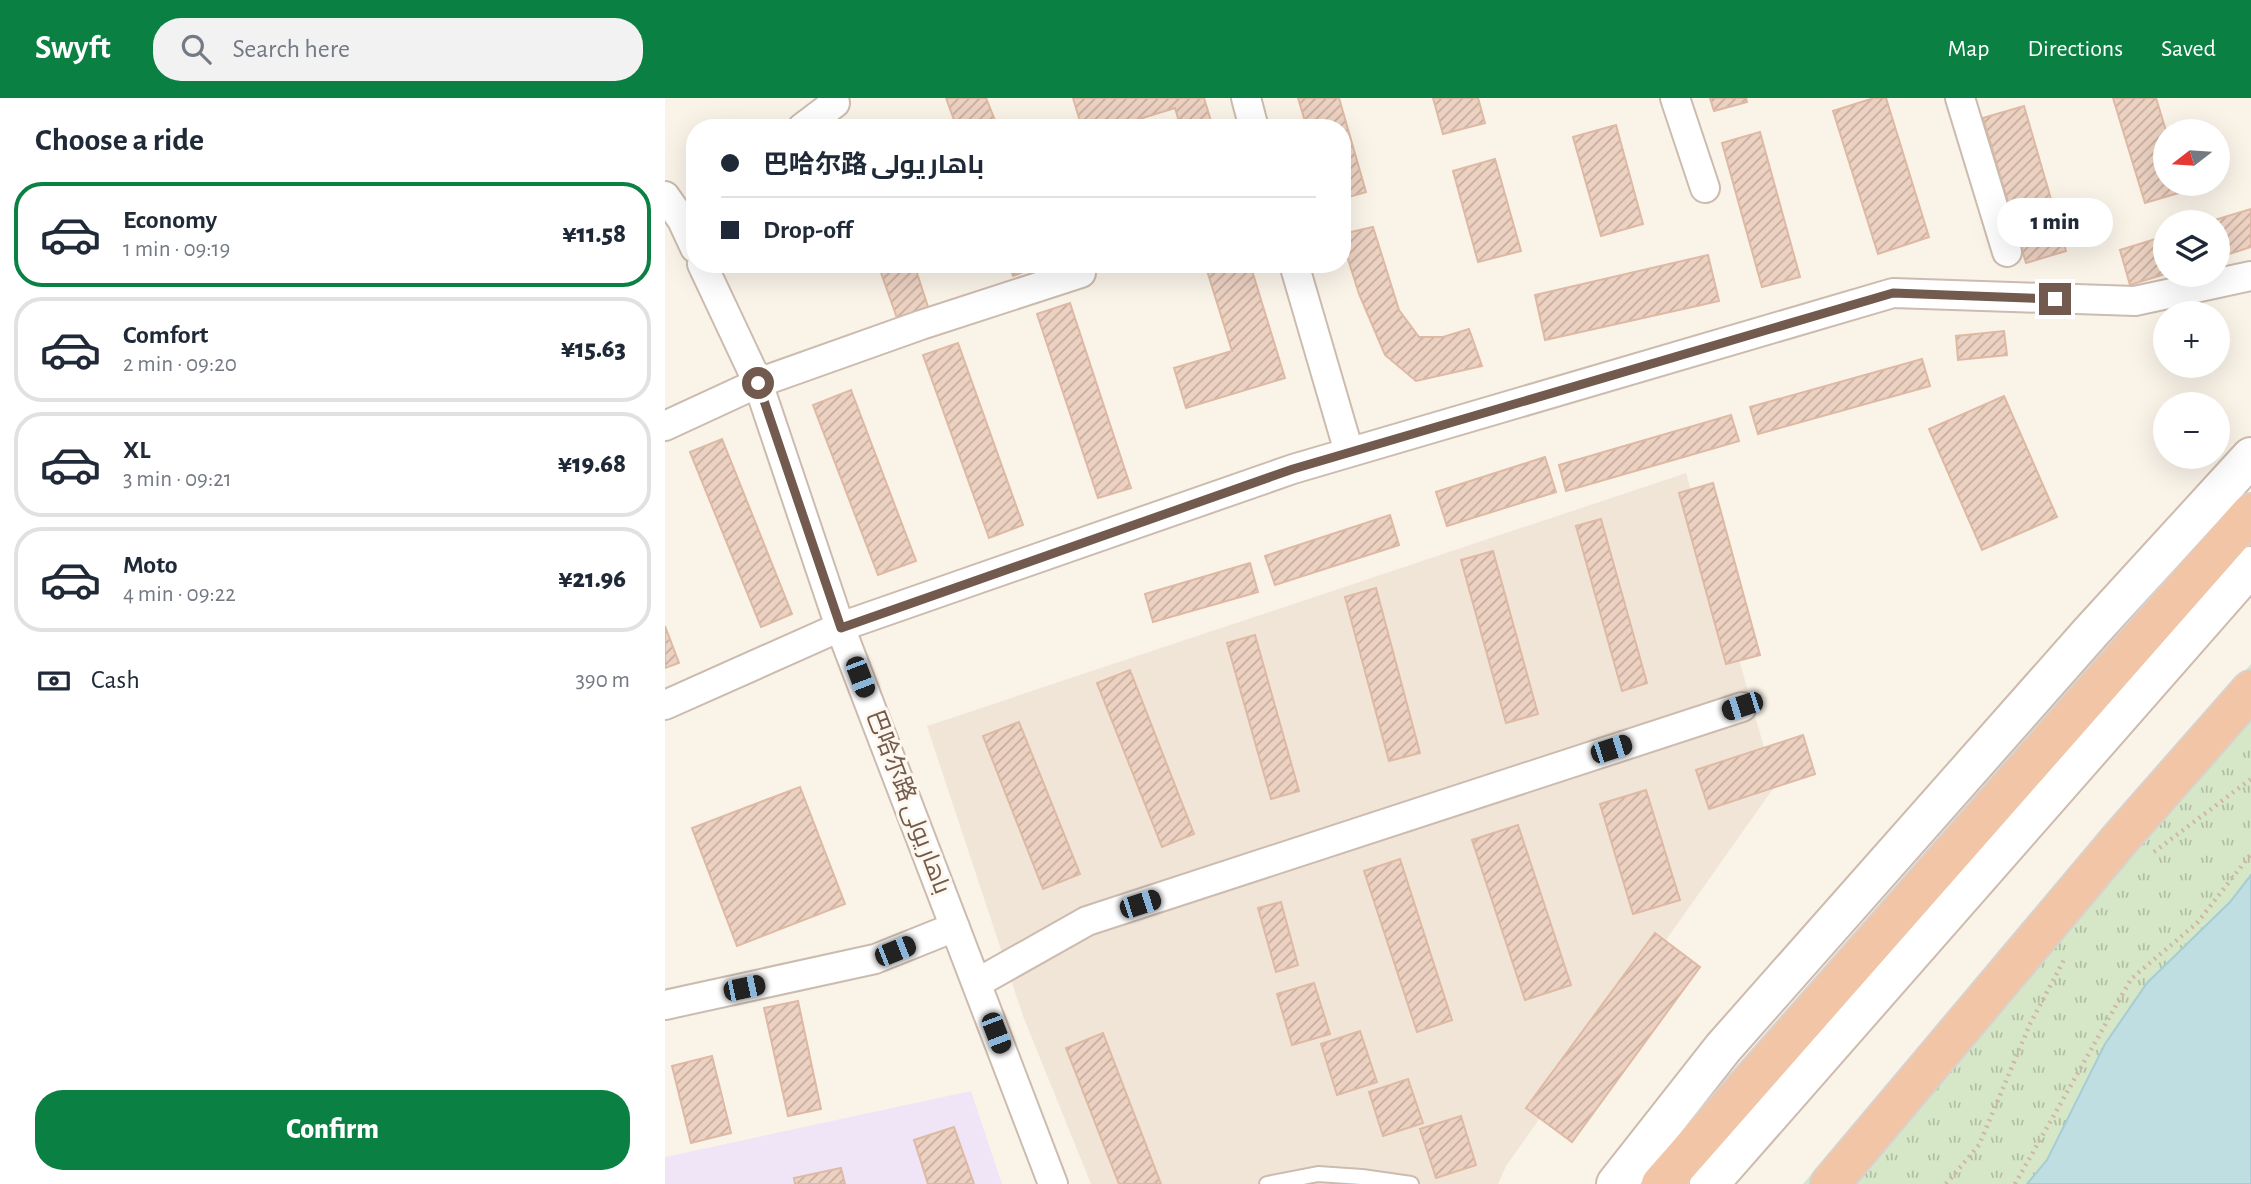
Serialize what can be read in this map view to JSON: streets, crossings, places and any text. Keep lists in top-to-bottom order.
{
  "streets": {
    "street": ["巴哈尔路 باھار يولى"]
  },
  "north": "left",
  "page": {
    "header": "Swyft",
    "search": "Search here",
    "nav": ["Map", "Directions", "Saved"],
    "heading": "Choose a ride",
    "map_buttons": ["+", "−"],
    "banner": ["巴哈尔路 باھار يولى", "Drop-off"],
    "list": [
      {
        "name": "Economy",
        "note": "1 min · 09:19",
        "value": "¥11.58"
      },
      {
        "name": "Comfort",
        "note": "2 min · 09:20",
        "value": "¥15.63"
      },
      {
        "name": "XL",
        "note": "3 min · 09:21",
        "value": "¥19.68"
      },
      {
        "name": "Moto",
        "note": "4 min · 09:22",
        "value": "¥21.96"
      }
    ],
    "bubble": "1 min",
    "pay": ["Cash", "390 m"],
    "buttons": "Confirm"
  }
}
